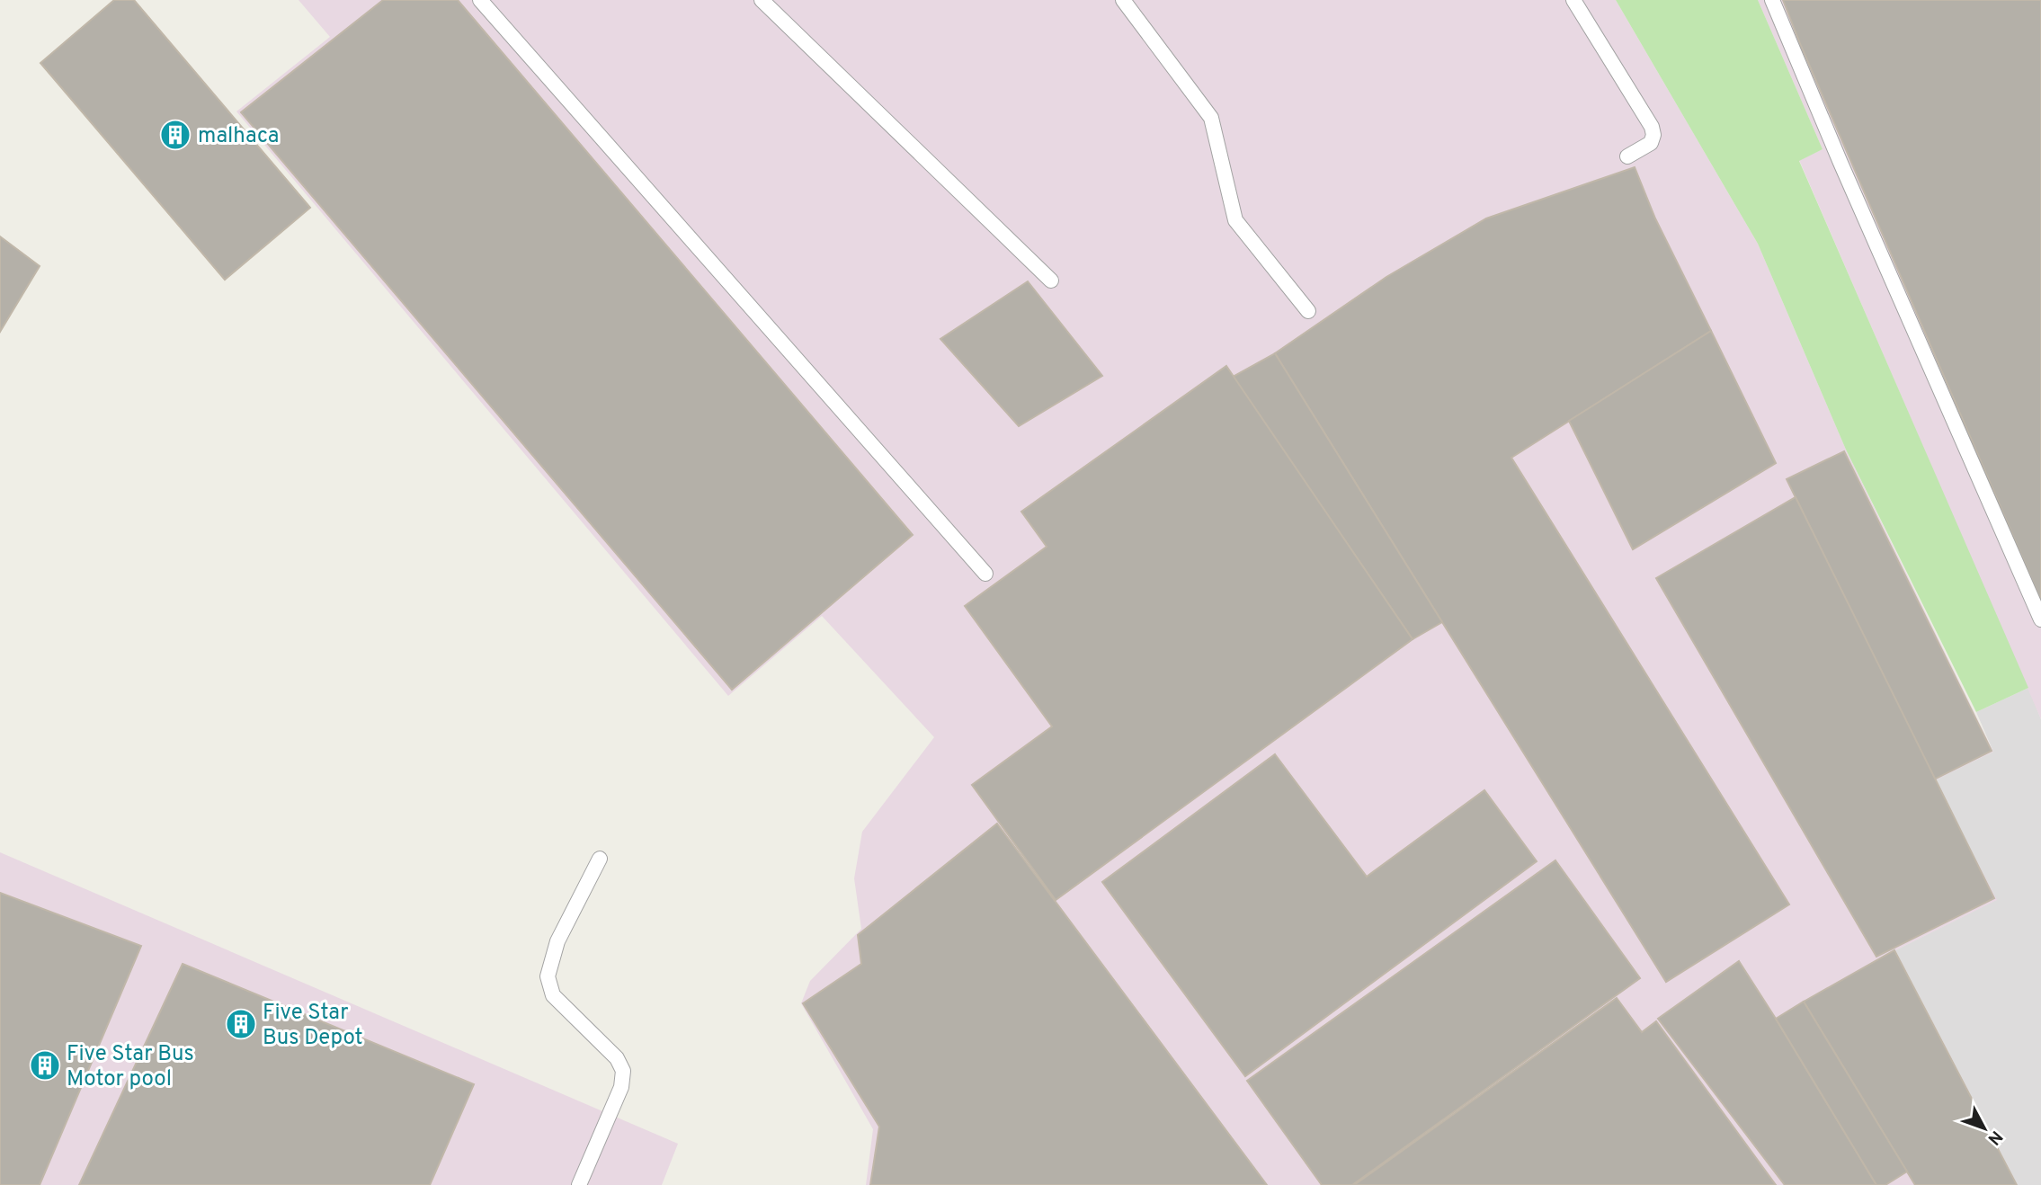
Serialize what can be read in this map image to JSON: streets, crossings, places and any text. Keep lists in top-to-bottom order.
{
  "places": {
    "building": ["malhaca", "Five Star Bus Depot", "Five Star Bus Motor pool"]
  },
  "north": "bottom right"
}
